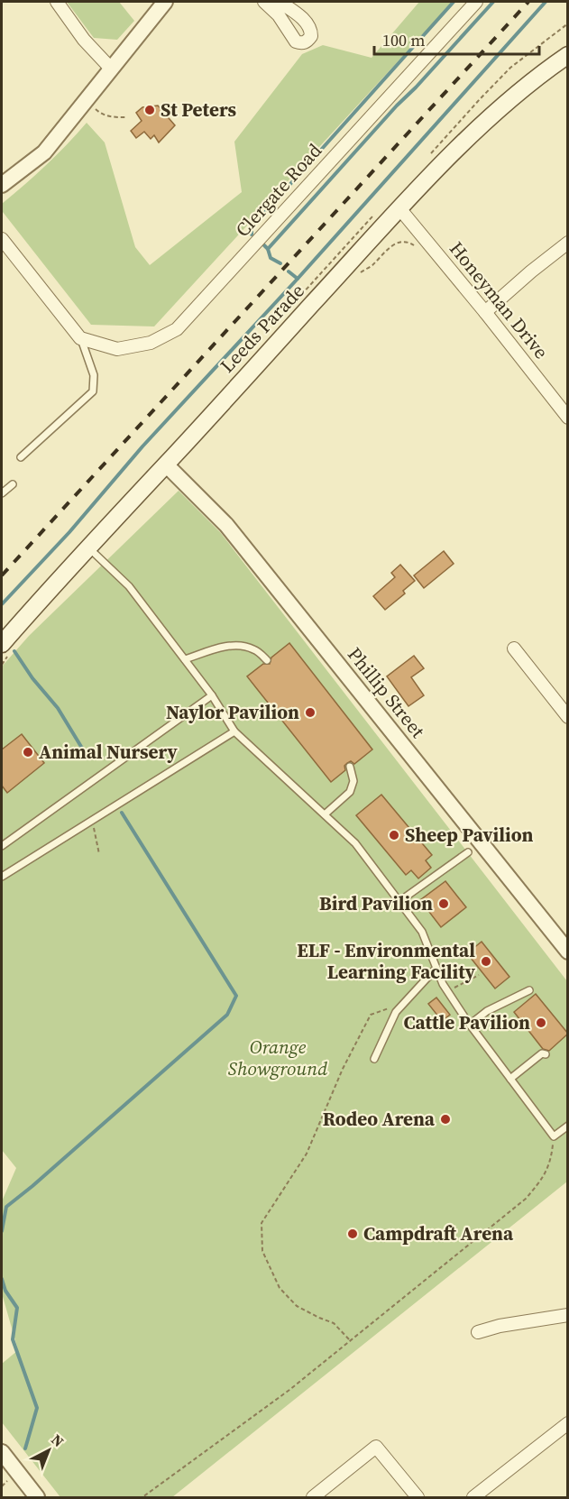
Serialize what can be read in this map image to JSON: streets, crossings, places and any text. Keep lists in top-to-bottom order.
{
  "streets": {
    "main road": ["Leeds Parade"],
    "street": ["Clergate Road", "Honeyman Drive", "Phillip Street"]
  },
  "crossings": [
    ["Honeyman Drive", "Leeds Parade"],
    ["Leeds Parade", "Phillip Street"]
  ],
  "parks": ["Orange Showground"],
  "places": [
    "St Peters",
    "Naylor Pavilion",
    "Animal Nursery",
    "Sheep Pavilion",
    "Bird Pavilion",
    "ELF - Environmental Learning Facility",
    "Cattle Pavilion",
    "Rodeo Arena",
    "Campdraft Arena"
  ],
  "scale_bar": "100 m",
  "north": "top right"
}
